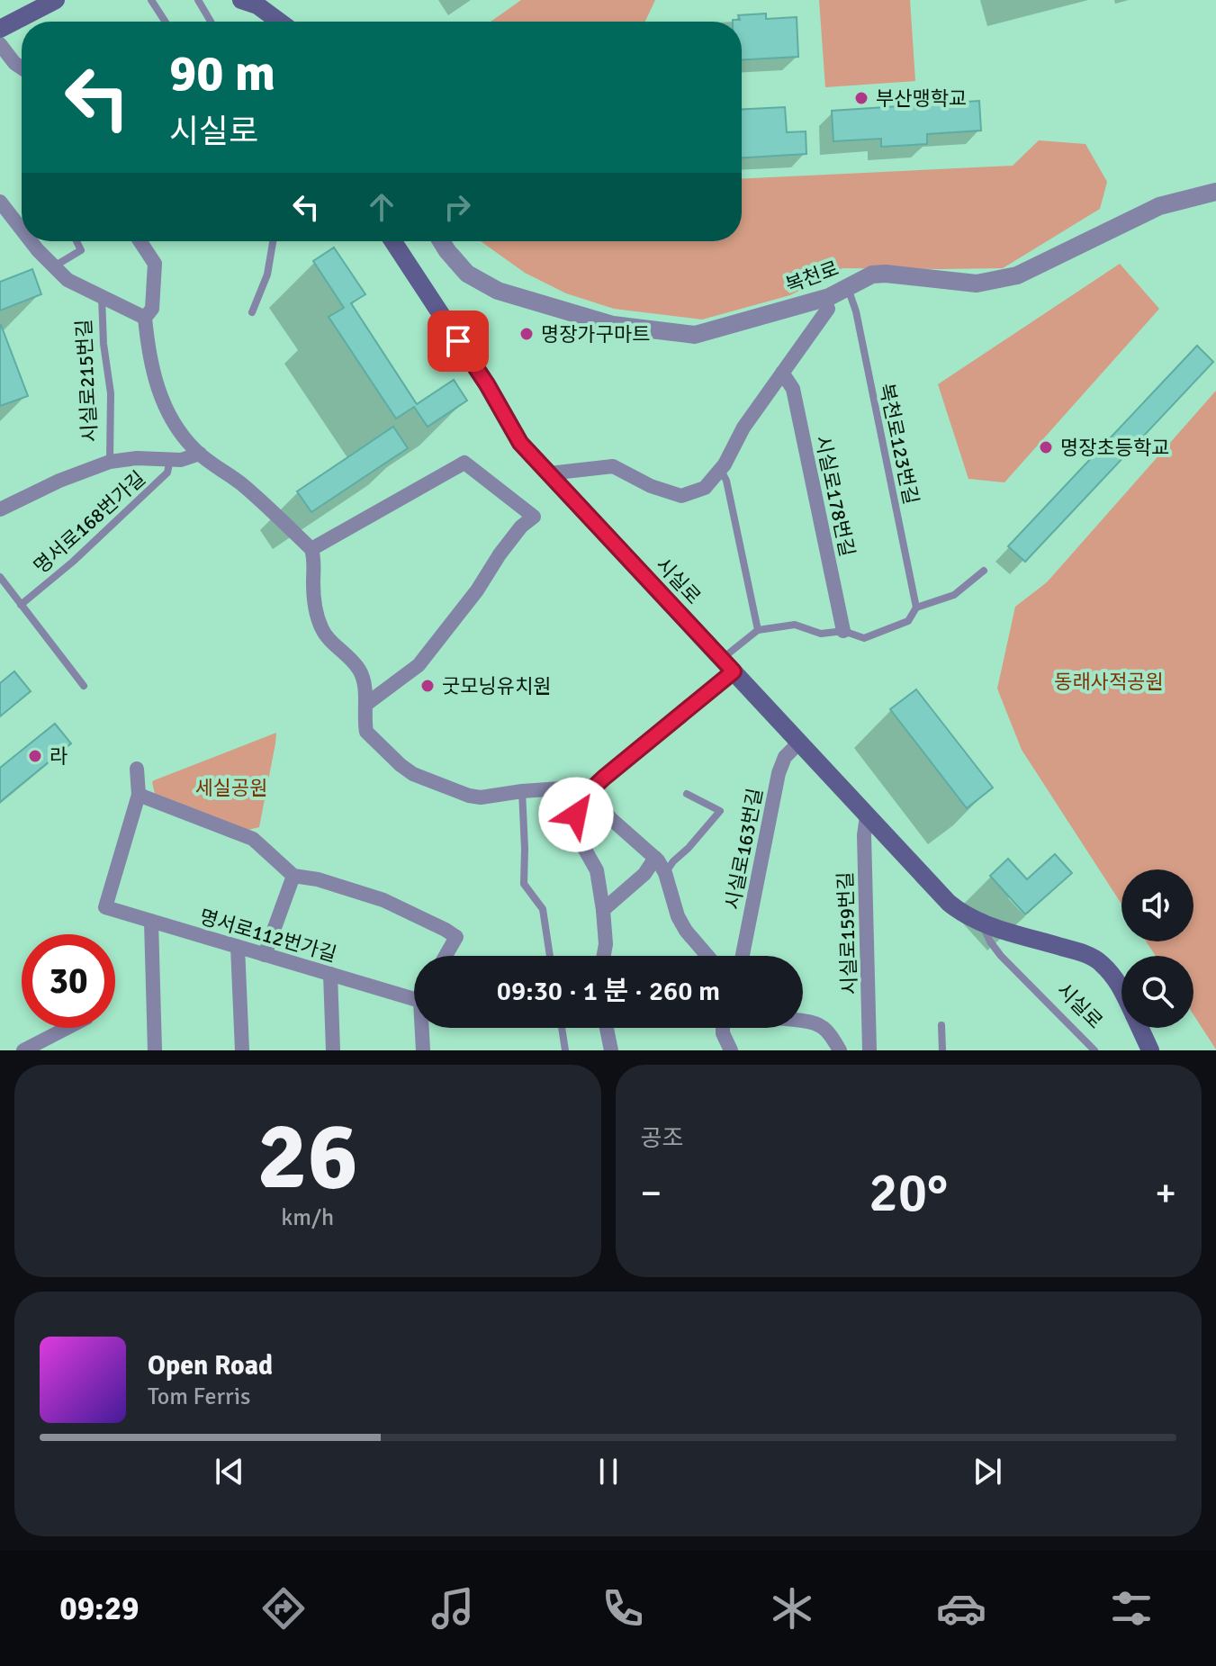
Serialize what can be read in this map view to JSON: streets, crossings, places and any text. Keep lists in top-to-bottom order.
{
  "streets": {
    "main road": ["시실로"],
    "street": [
      "복천로",
      "시실로215번길",
      "시실로178번길",
      "시실로163번길",
      "시실로159번길",
      "명서로112번가길"
    ],
    "lane": ["복천로123번길", "명서로168번가길"]
  },
  "crossings": [
    ["복천로", "복천로123번길"],
    ["시실로", "시실로163번길"],
    ["시실로", "시실로159번길"]
  ],
  "parks": ["동래사적공원", "세실공원"],
  "places": [
    "부산맹학교",
    "명장가구마트",
    "명장초등학교",
    "굿모닝유치원",
    "라"
  ],
  "page": {
    "turn": ["90 m", "시실로"],
    "limit": "30",
    "trip": "09:30 · 1 분 · 260 m",
    "tile": [
      ["26", "km/h"],
      "공조"
    ],
    "heat": ["−", "20°", "+"],
    "song": ["Open Road", "Tom Ferris"],
    "tabs": "09:29"
  }
}
